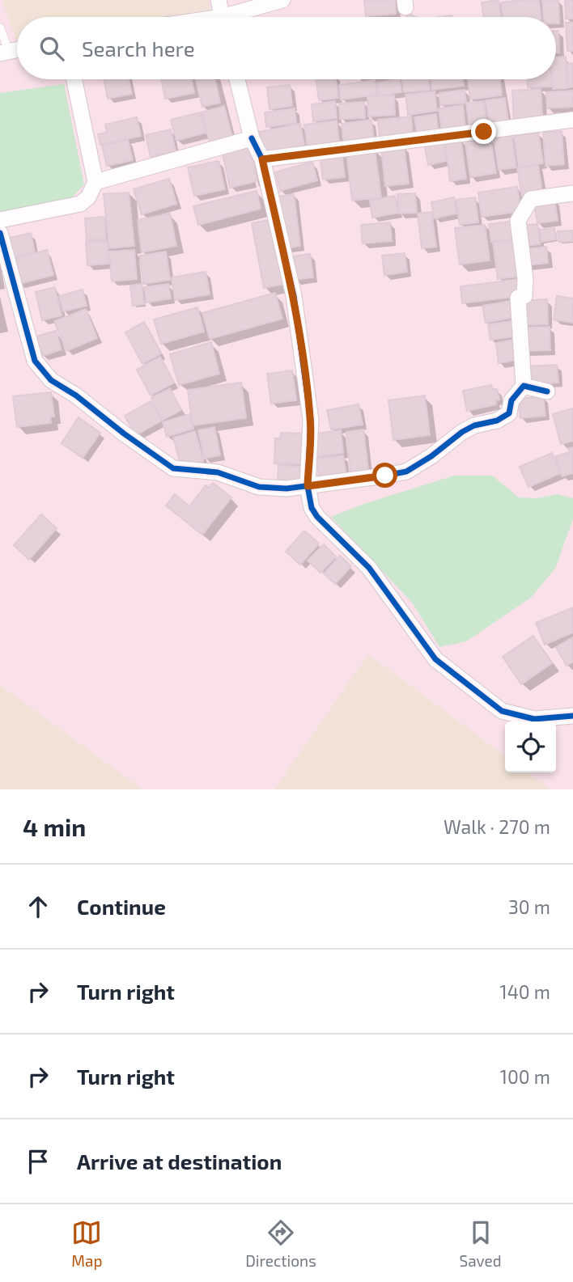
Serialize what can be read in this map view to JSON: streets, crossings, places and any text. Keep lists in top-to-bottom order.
{
  "page": {
    "search": "Search here",
    "heading": ["4 min", "Walk · 270 m"],
    "list": [
      ["Continue", "30 m"],
      ["Turn right", "140 m"],
      ["Turn right", "100 m"],
      "Arrive at destination"
    ],
    "nav": ["Map", "Directions", "Saved"]
  }
}
